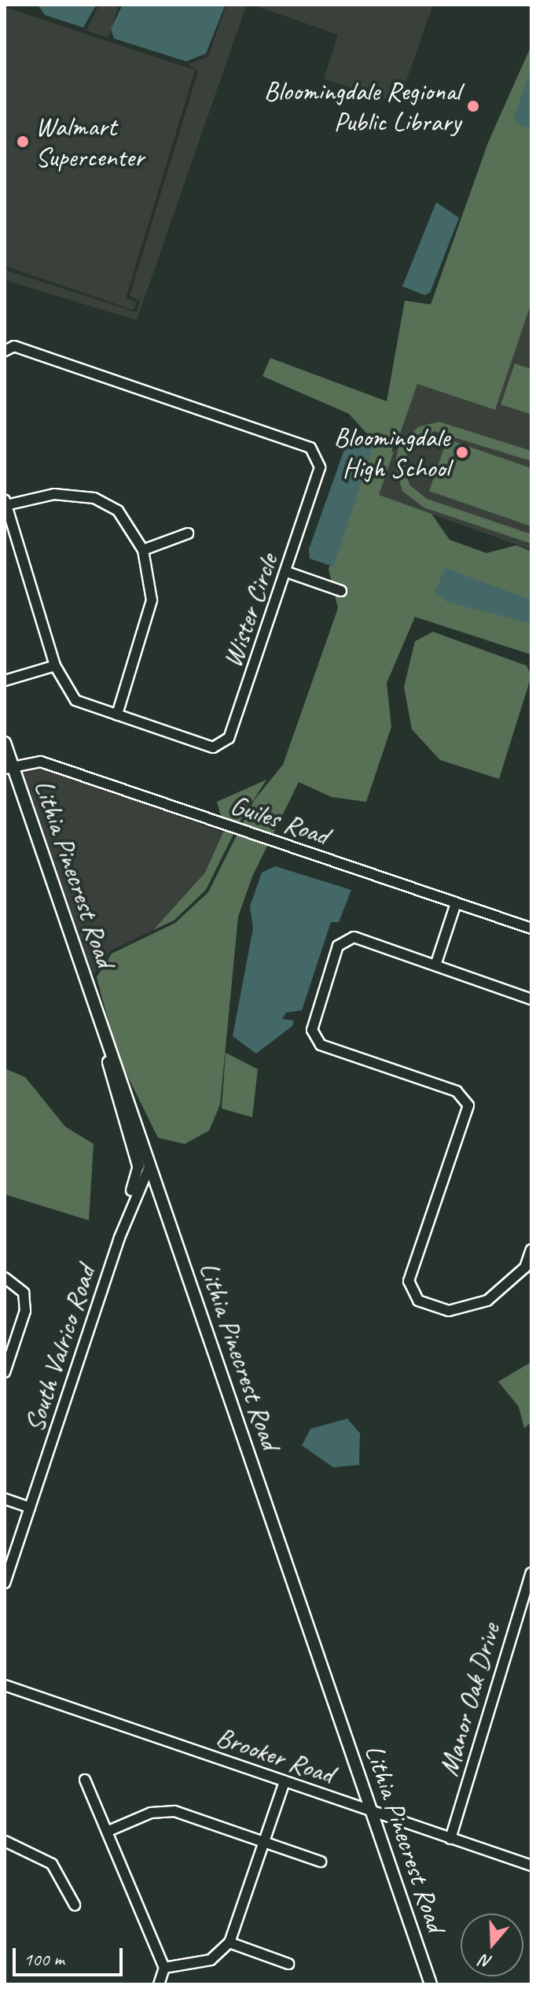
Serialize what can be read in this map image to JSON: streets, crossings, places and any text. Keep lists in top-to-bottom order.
{
  "streets": {
    "main road": ["Lithia Pinecrest Road"],
    "street": [
      "Wister Circle",
      "Guiles Road",
      "South Valrico Road",
      "Manor Oak Drive",
      "Brooker Road"
    ]
  },
  "crossings": [
    ["Guiles Road", "Lithia Pinecrest Road"],
    ["Lithia Pinecrest Road", "South Valrico Road"],
    ["Lithia Pinecrest Road", "Brooker Road"],
    ["Manor Oak Drive", "Brooker Road"]
  ],
  "places": ["Bloomingdale Regional Public Library", "Walmart Supercenter", "Bloomingdale High School"],
  "scale_bar": "100 m",
  "north": "bottom"
}
